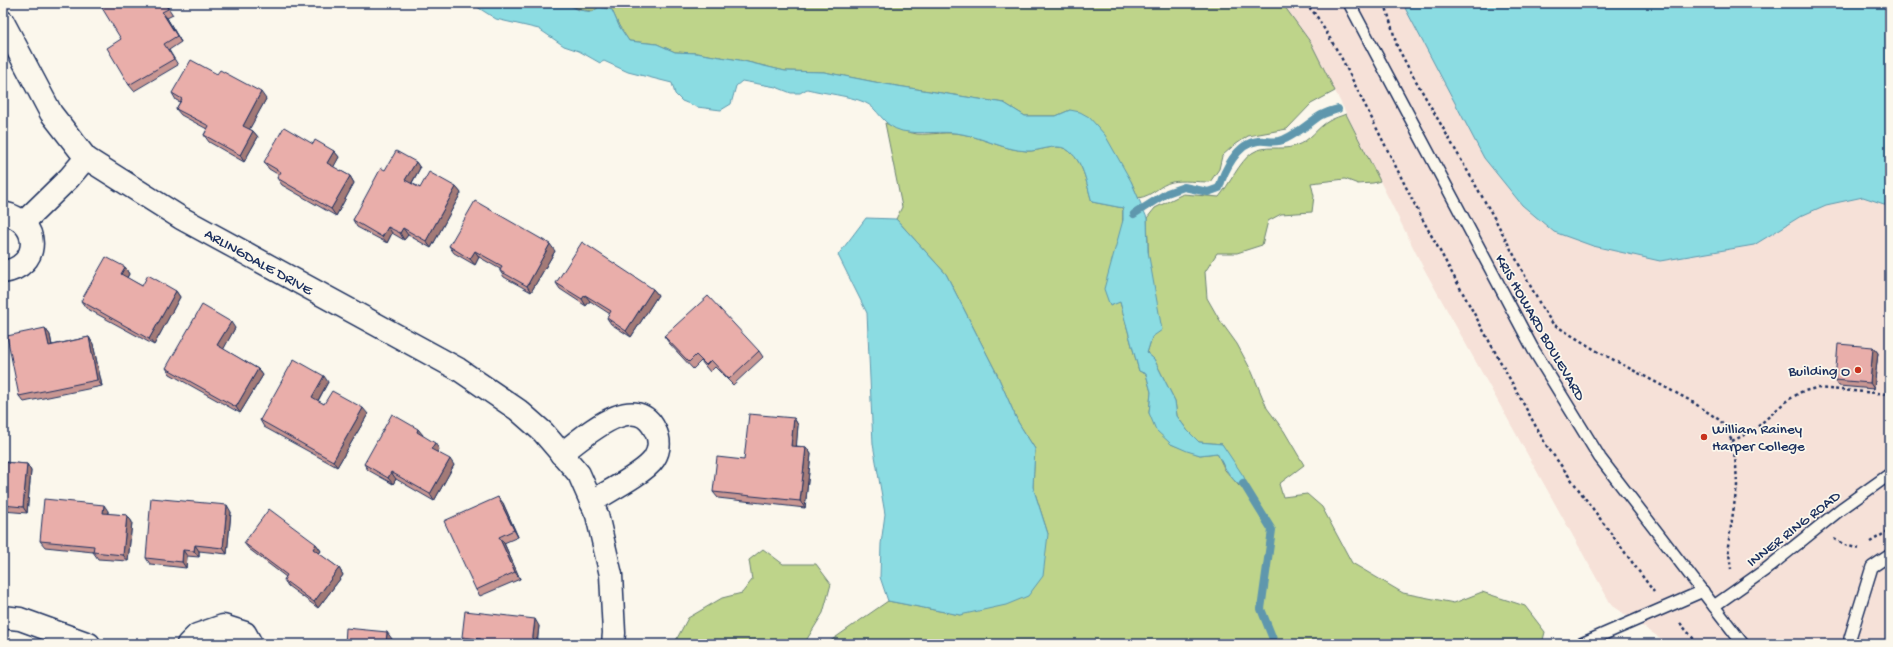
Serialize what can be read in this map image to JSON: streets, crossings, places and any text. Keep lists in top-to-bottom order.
{
  "streets": {
    "street": ["ARLINGDALE DRIVE"],
    "lane": ["KRIS HOWARD BOULEVARD", "INNER RING ROAD"]
  },
  "crossings": [
    ["KRIS HOWARD BOULEVARD", "INNER RING ROAD"]
  ],
  "places": ["Building O", "William Rainey Harper College"]
}
